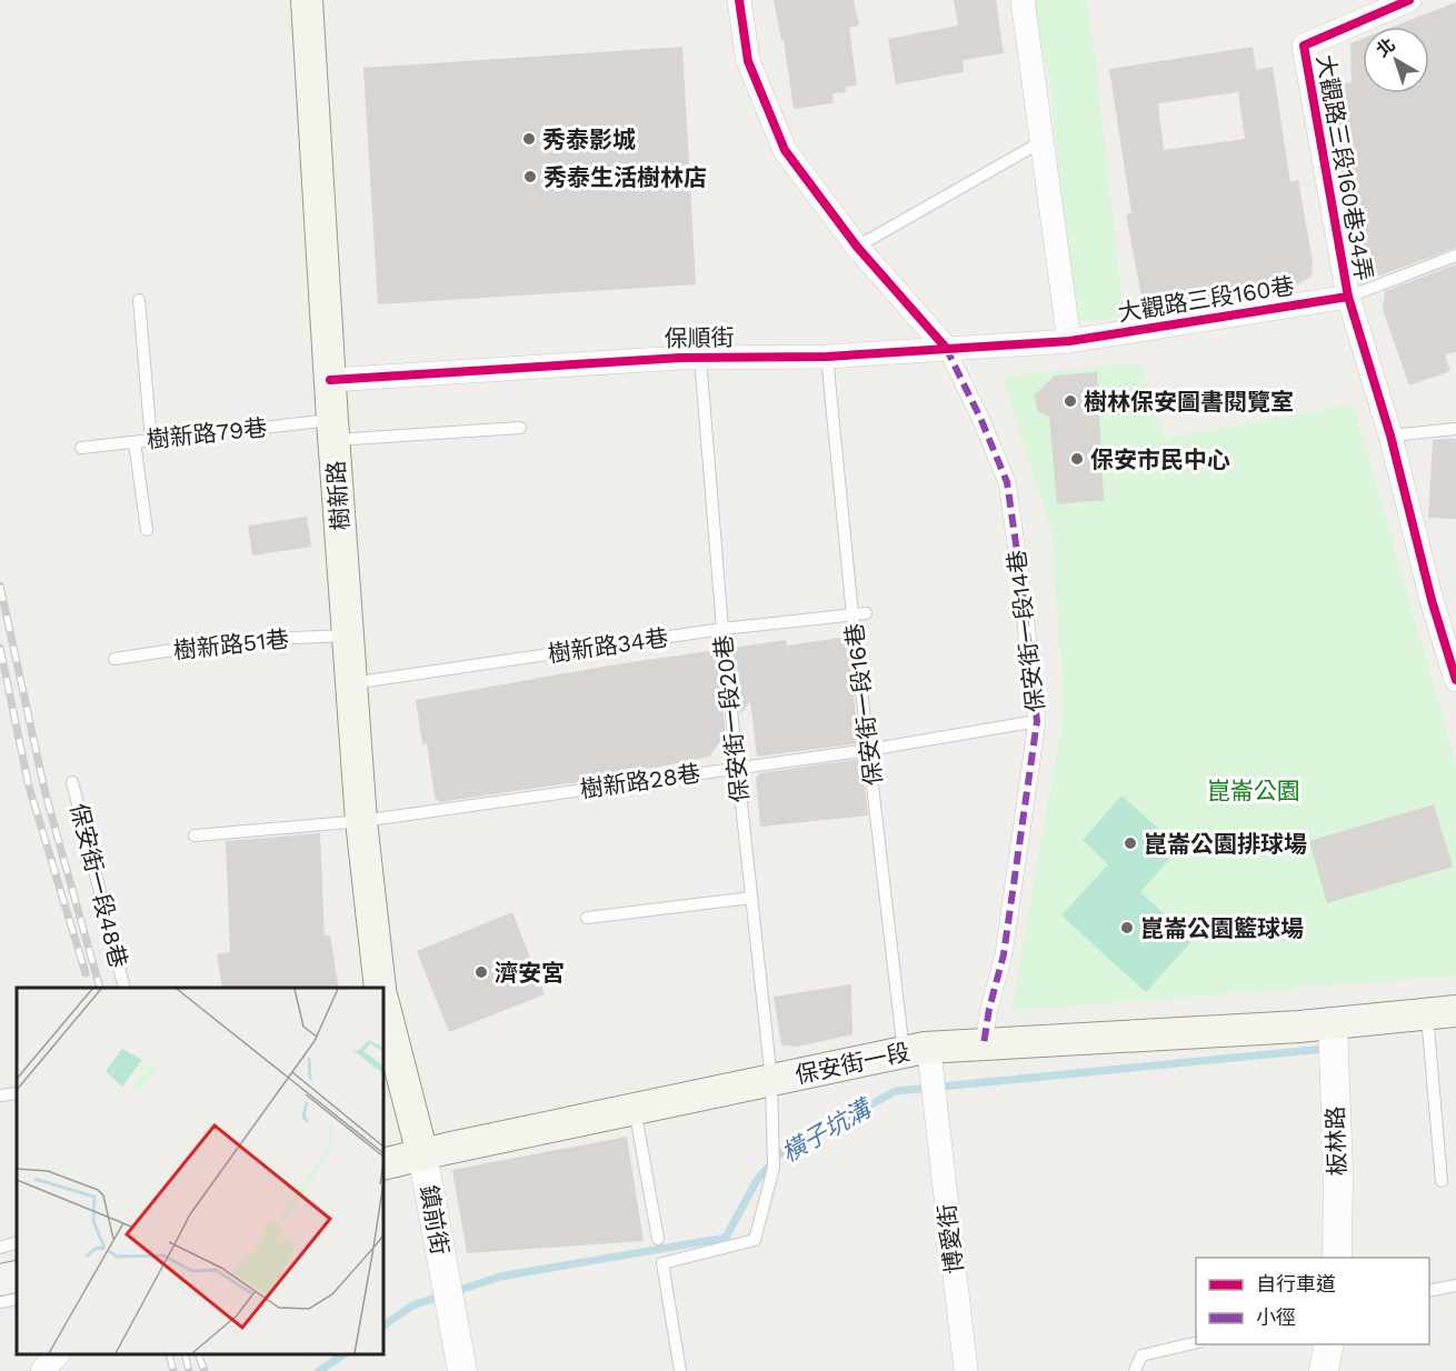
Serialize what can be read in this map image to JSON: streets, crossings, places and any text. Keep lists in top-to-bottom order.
{
  "streets": {
    "main road": ["樹新路", "保安街一段"],
    "street": [
      "大觀路三段160巷34弄",
      "大觀路三段160巷",
      "保順街",
      "保安街一段14巷",
      "板林路",
      "鎮前街",
      "博愛街"
    ],
    "lane": [
      "樹新路79巷",
      "樹新路51巷",
      "樹新路34巷",
      "保安街一段16巷",
      "保安街一段20巷",
      "樹新路28巷",
      "保安街一段48巷"
    ]
  },
  "crossings": [
    ["大觀路三段160巷34弄", "大觀路三段160巷"],
    ["大觀路三段160巷", "保順街"],
    ["保順街", "樹新路"],
    ["保順街", "保安街一段14巷"],
    ["保順街", "保安街一段16巷"],
    ["保順街", "保安街一段20巷"],
    ["樹新路79巷", "樹新路"],
    ["樹新路", "樹新路51巷"],
    ["樹新路", "樹新路34巷"],
    ["樹新路", "樹新路28巷"],
    ["保安街一段14巷", "樹新路28巷"],
    ["保安街一段14巷", "保安街一段"],
    ["樹新路34巷", "保安街一段16巷"],
    ["樹新路34巷", "保安街一段20巷"],
    ["保安街一段16巷", "樹新路28巷"],
    ["保安街一段16巷", "保安街一段"],
    ["保安街一段16巷", "博愛街"],
    ["保安街一段20巷", "樹新路28巷"],
    ["保安街一段20巷", "保安街一段"],
    ["保安街一段", "板林路"],
    ["保安街一段", "鎮前街"],
    ["保安街一段", "博愛街"]
  ],
  "water": ["橫子坑溝"],
  "parks": ["崑崙公園"],
  "places": [
    "秀泰影城",
    "秀泰生活樹林店",
    "樹林保安圖書閱覽室",
    "保安市民中心",
    "崑崙公園排球場",
    "崑崙公園籃球場",
    "濟安宮"
  ],
  "legend": ["自行車道", "小徑"],
  "north": "top left"
}
